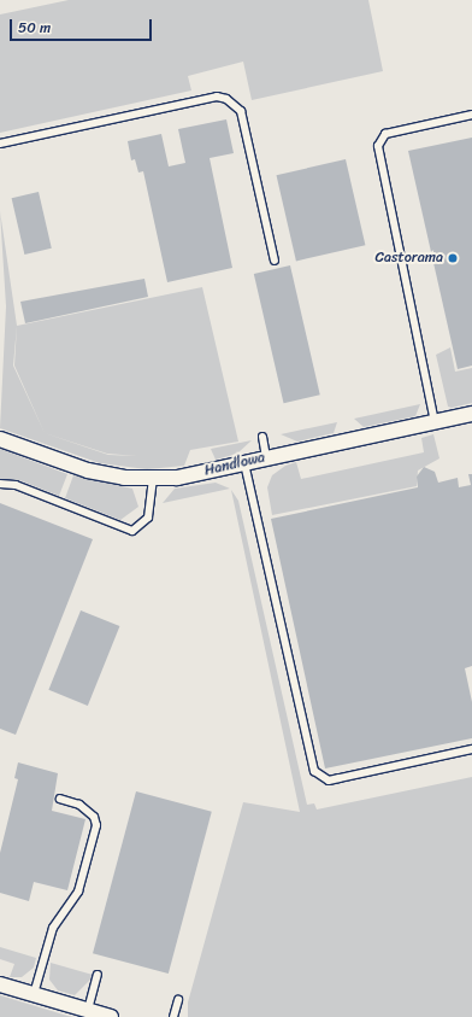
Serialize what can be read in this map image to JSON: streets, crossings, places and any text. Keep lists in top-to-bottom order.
{
  "streets": {
    "street": ["Handlowa"]
  },
  "places": ["Castorama"],
  "scale_bar": "50 m"
}
